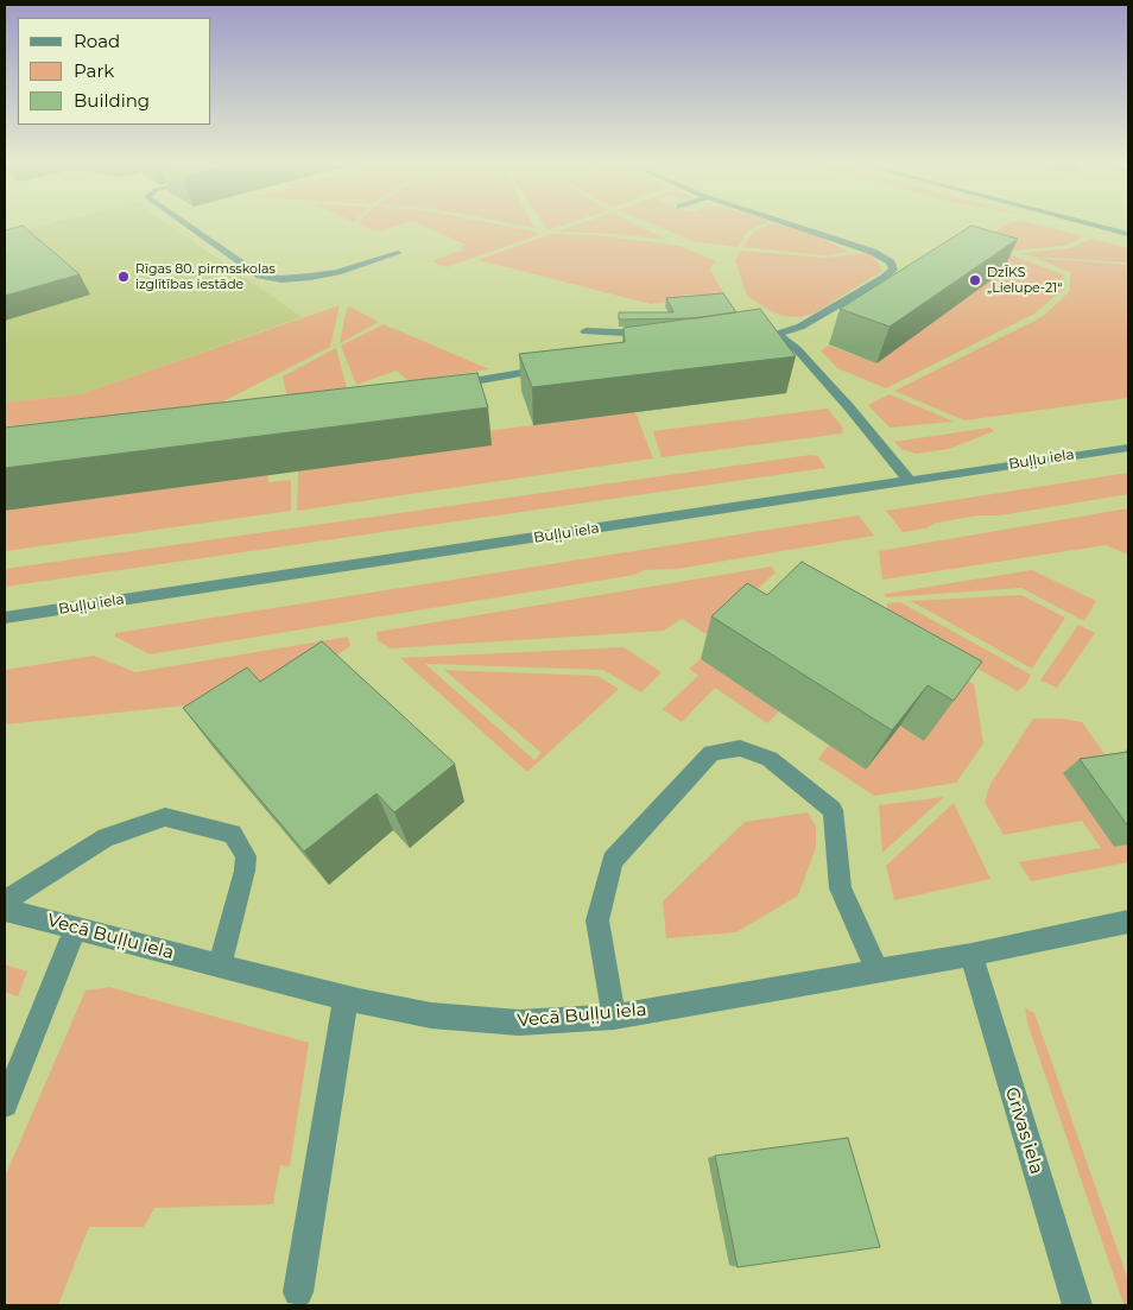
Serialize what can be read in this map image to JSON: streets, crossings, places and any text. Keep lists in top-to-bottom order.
{
  "streets": {
    "street": ["Buļļu iela", "Vecā Buļļu iela", "Grīvas iela"]
  },
  "crossings": [
    ["Vecā Buļļu iela", "Grīvas iela"]
  ],
  "places": ["Rīgas 80. pirmsskolas izglītības iestāde", "DzĪKS „Lielupe-21“"],
  "legend": ["Road", "Park", "Building"]
}
